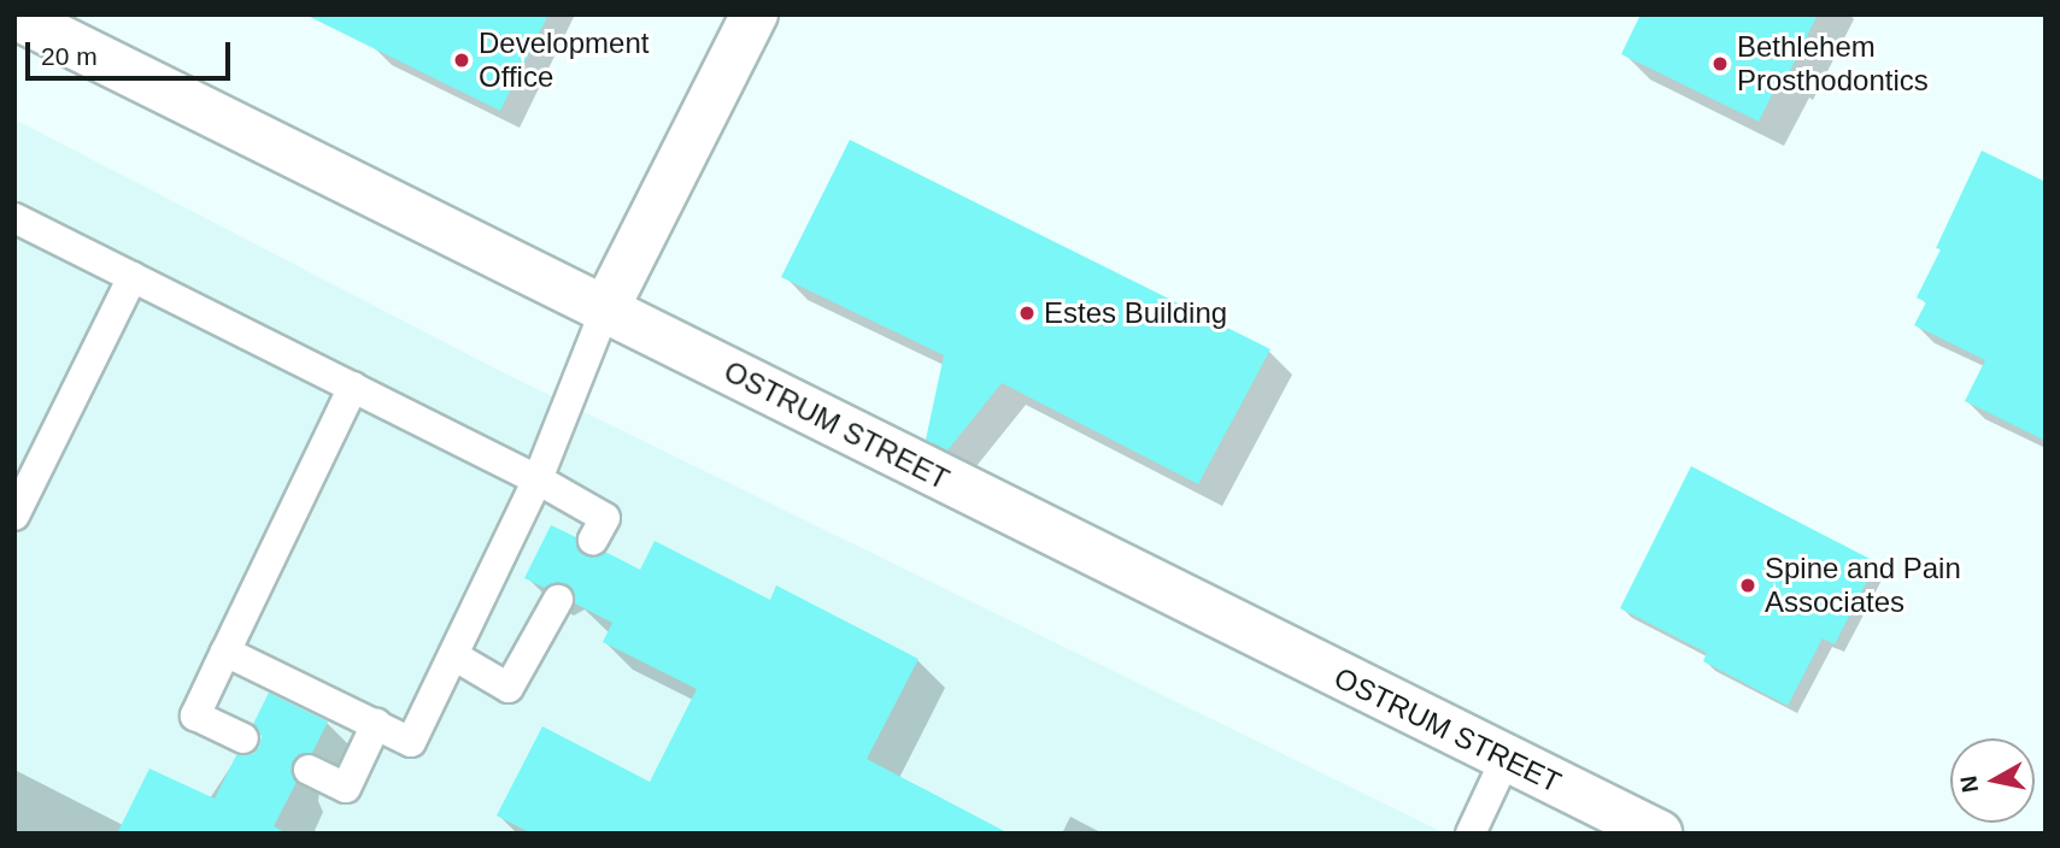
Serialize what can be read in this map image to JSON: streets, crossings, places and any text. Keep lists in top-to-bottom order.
{
  "streets": {
    "street": ["OSTRUM STREET"]
  },
  "places": [
    "Development Office",
    "Bethlehem Prosthodontics",
    "Estes Building",
    "Spine and Pain Associates"
  ],
  "scale_bar": "20 m",
  "north": "left"
}
